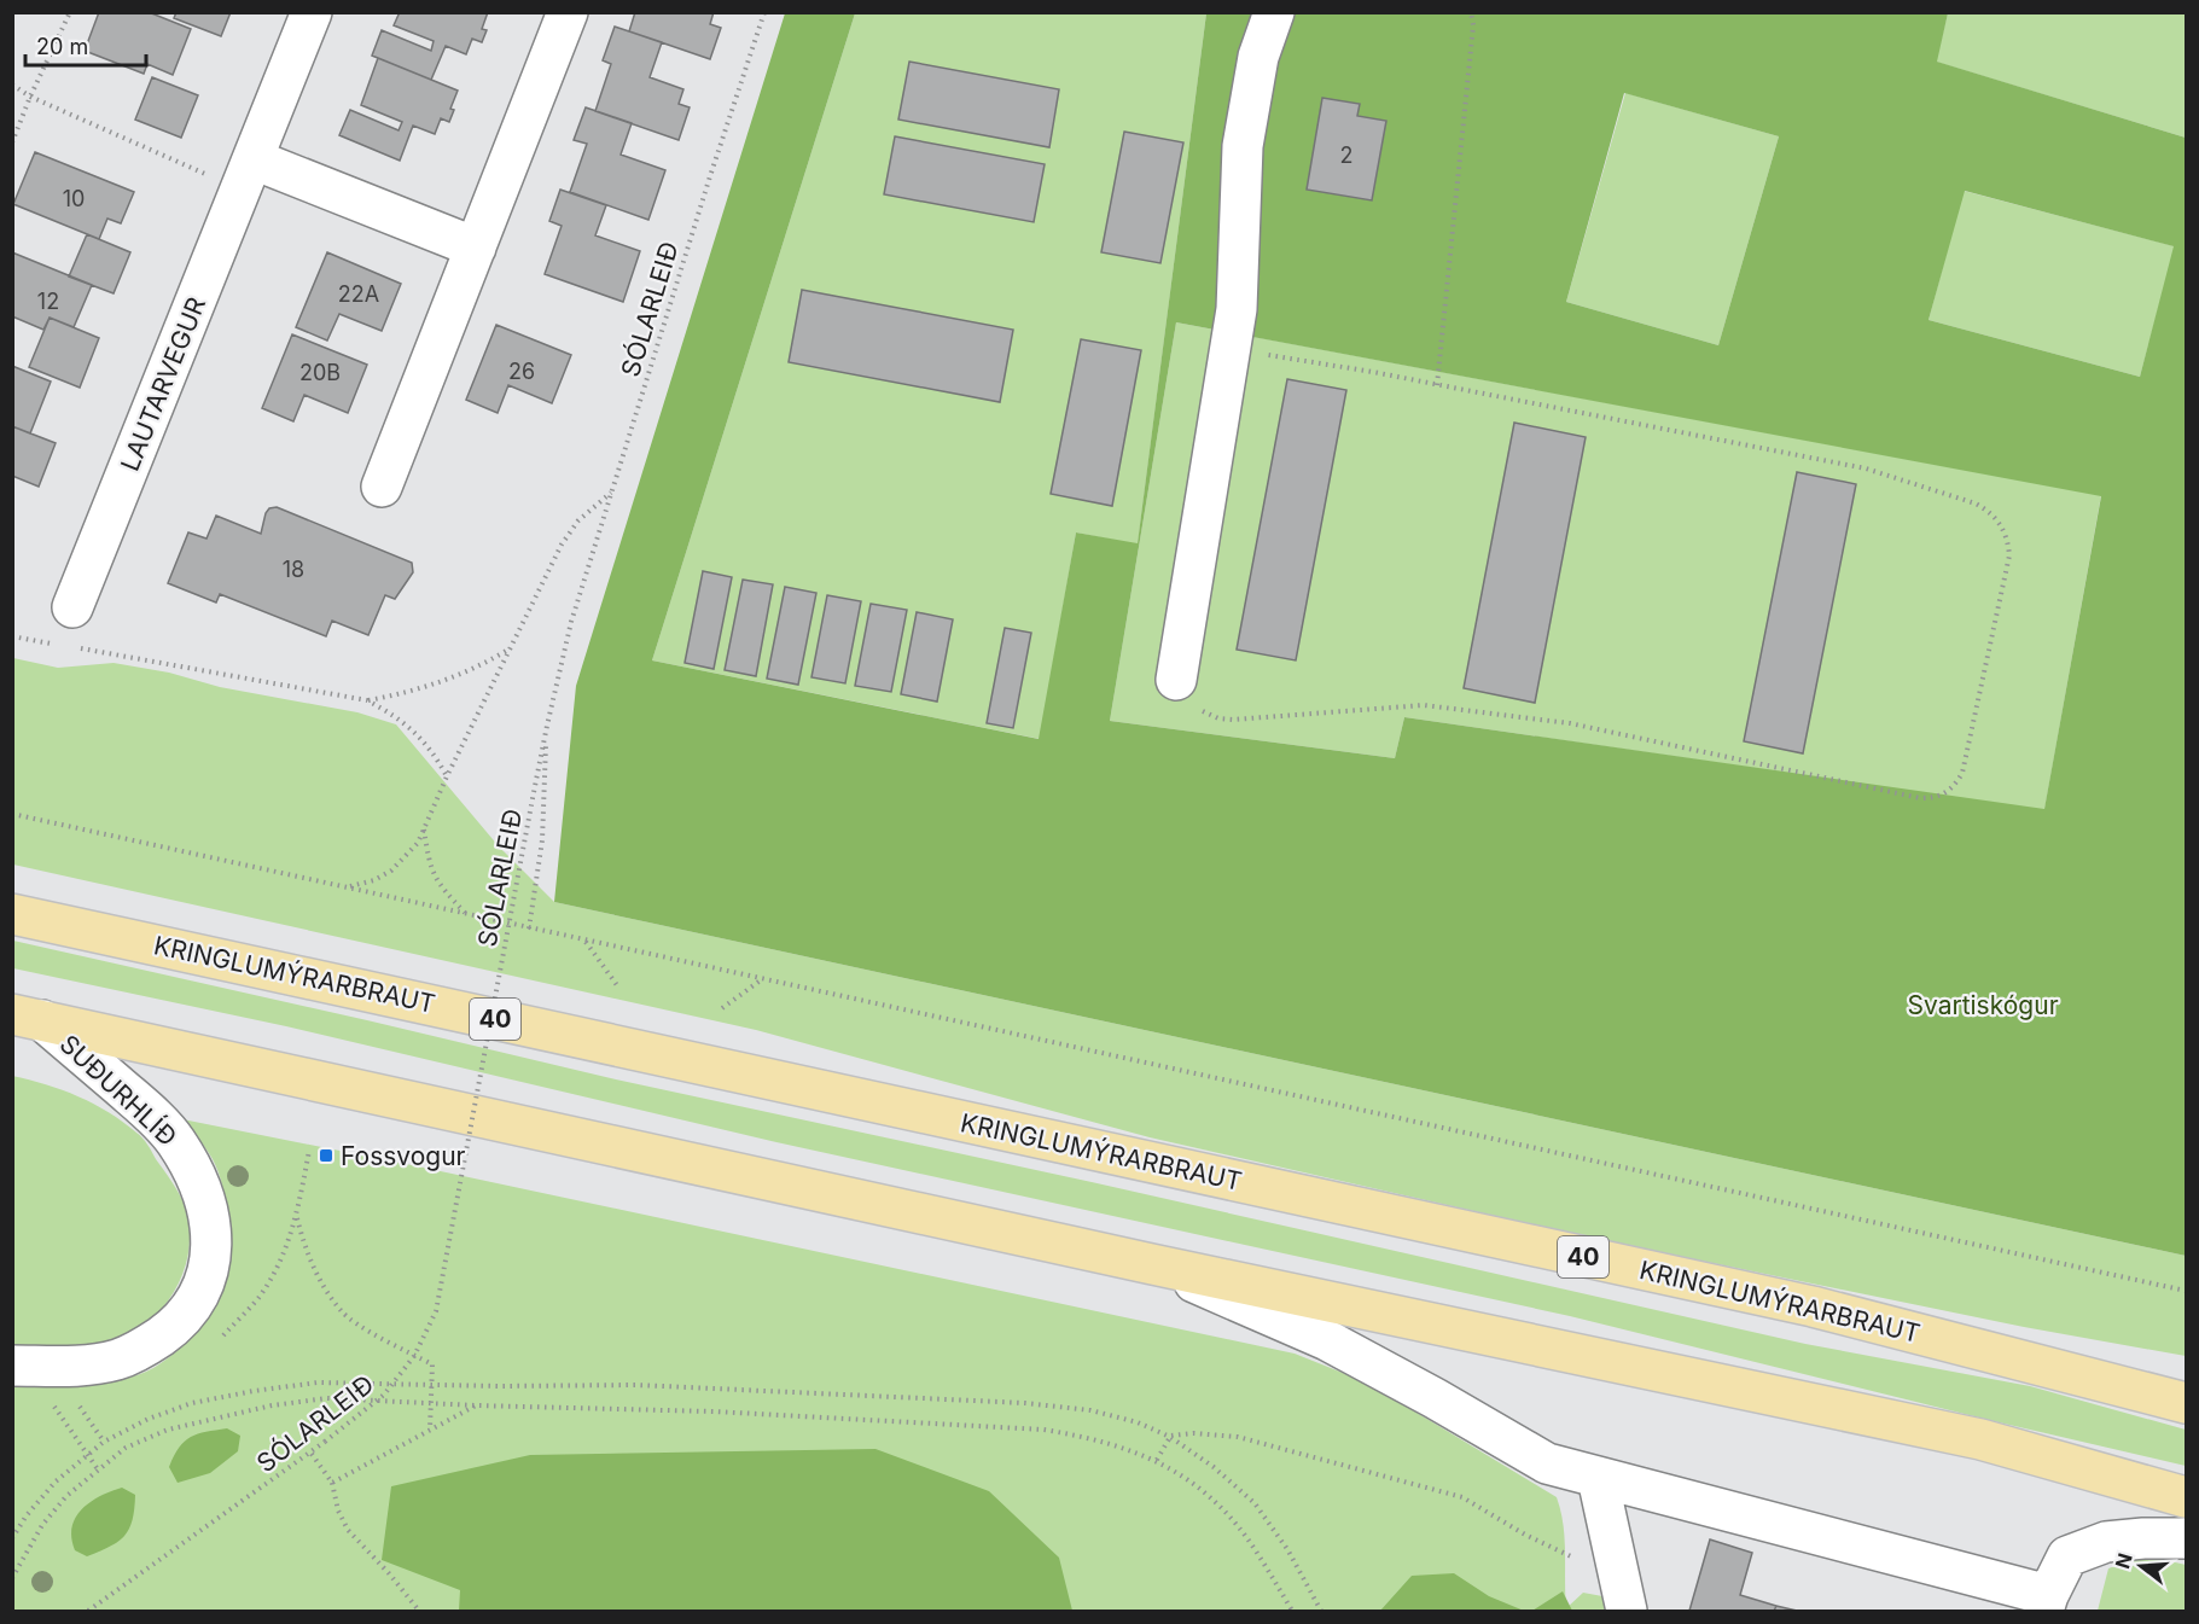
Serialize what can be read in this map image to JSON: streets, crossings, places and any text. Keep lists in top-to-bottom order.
{
  "streets": {
    "main road": ["KRINGLUMÝRARBRAUT", "40"],
    "street": ["LAUTARVEGUR", "SUÐURHLÍÐ"],
    "path": ["SÓLARLEIÐ"]
  },
  "parks": ["Svartiskógur"],
  "places": {
    "transit": ["Fossvogur"]
  },
  "house_numbers": [
    "2",
    "10",
    "22A",
    "12",
    "26",
    "20B",
    "18"
  ],
  "scale_bar": "20 m",
  "north": "left"
}
